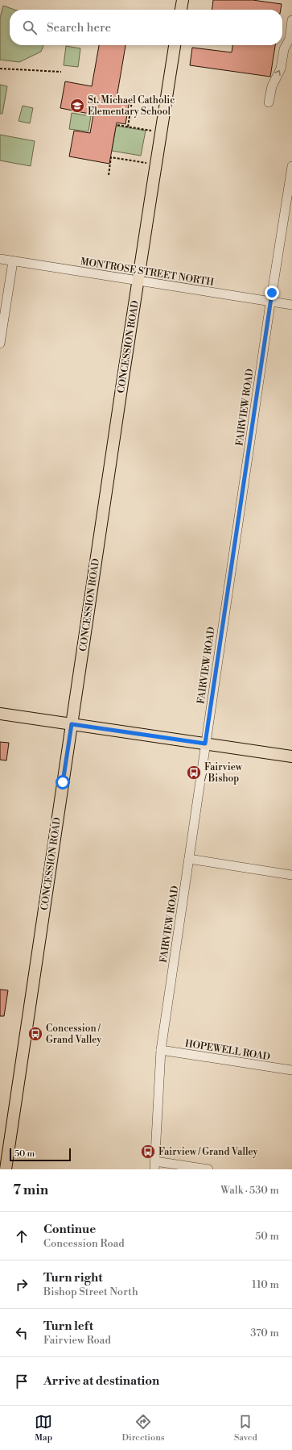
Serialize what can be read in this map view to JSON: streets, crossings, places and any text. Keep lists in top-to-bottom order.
{
  "streets": {
    "main road": ["CONCESSION ROAD"],
    "street": ["MONTROSE STREET NORTH", "FAIRVIEW ROAD", "HOPEWELL ROAD"]
  },
  "crossings": [
    ["MONTROSE STREET NORTH", "CONCESSION ROAD"],
    ["MONTROSE STREET NORTH", "FAIRVIEW ROAD"],
    ["FAIRVIEW ROAD", "HOPEWELL ROAD"]
  ],
  "places": {
    "school or university": ["St. Michael Catholic Elementary School"],
    "bus stop": ["Fairview / Bishop", "Concession / Grand Valley", "Fairview / Grand Valley"]
  },
  "scale_bar": "50 m",
  "page": {
    "search": "Search here",
    "scale": "50 m",
    "heading": ["7 min", "Walk · 530 m"],
    "list": [
      ["Continue", "Concession Road", "50 m"],
      ["Turn right", "Bishop Street North", "110 m"],
      ["Turn left", "Fairview Road", "370 m"],
      "Arrive at destination"
    ],
    "nav": ["Map", "Directions", "Saved"]
  }
}
